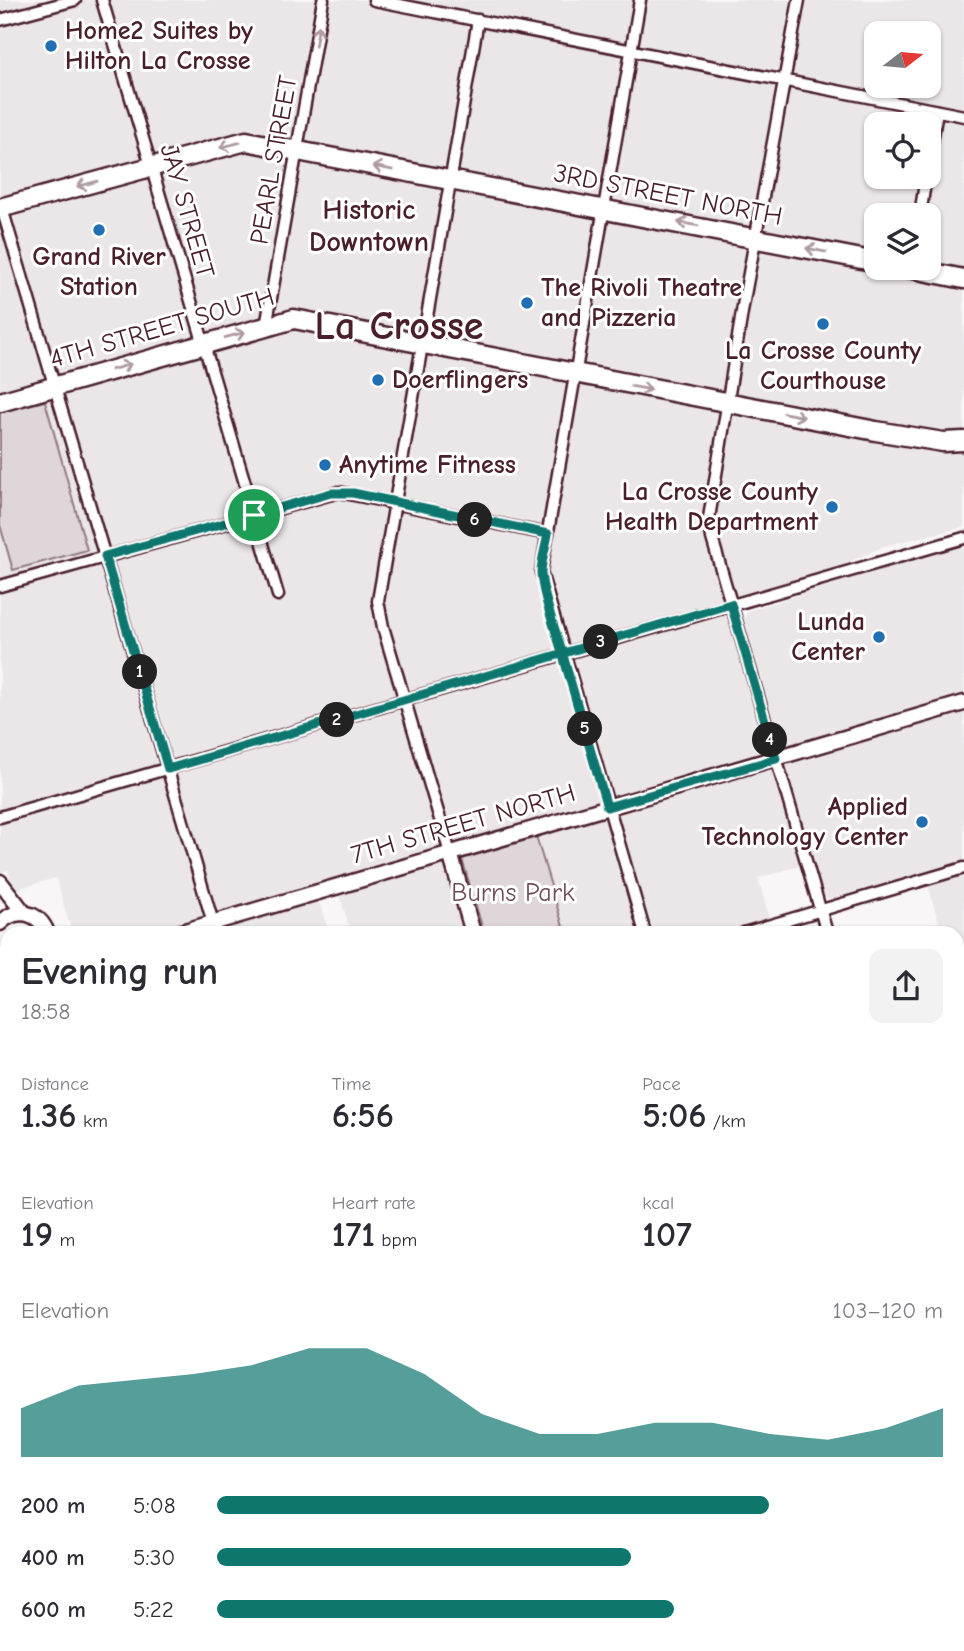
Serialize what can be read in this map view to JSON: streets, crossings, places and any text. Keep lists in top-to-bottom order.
{
  "streets": {
    "highway": ["3RD STREET NORTH", "4TH STREET SOUTH"],
    "main road": ["7TH STREET NORTH"],
    "street": ["PEARL STREET", "JAY STREET"]
  },
  "crossings": [
    ["PEARL STREET", "3RD STREET NORTH"],
    ["PEARL STREET", "4TH STREET SOUTH"],
    ["3RD STREET NORTH", "JAY STREET"],
    ["JAY STREET", "4TH STREET SOUTH"]
  ],
  "one_way": ["PEARL STREET", "3RD STREET NORTH", "4TH STREET SOUTH"],
  "districts": ["Historic Downtown", "La Crosse"],
  "parks": ["Burns Park"],
  "places": [
    "Home2 Suites by Hilton La Crosse",
    "Grand River Station",
    "The Rivoli Theatre and Pizzeria",
    "La Crosse County Courthouse",
    "Doerflingers",
    "Anytime Fitness",
    "La Crosse County Health Department",
    "Lunda Center",
    "Applied Technology Center"
  ],
  "north": "right",
  "page": {
    "pins": [
      "6",
      "3",
      "1",
      "2",
      "5",
      "4"
    ],
    "heading": ["Evening run", "18:58"],
    "stats": [
      ["Distance", "1.36 km"],
      ["Time", "6:56"],
      ["Pace", "5:06 /km"],
      ["Elevation", "19 m"],
      ["Heart rate", "171 bpm"],
      ["kcal", "107"]
    ],
    "chart": ["Elevation", "103–120 m"],
    "list": [
      {
        "name": "200 m",
        "note": "5:08"
      },
      {
        "name": "400 m",
        "note": "5:30"
      },
      {
        "name": "600 m",
        "note": "5:22"
      }
    ]
  }
}
